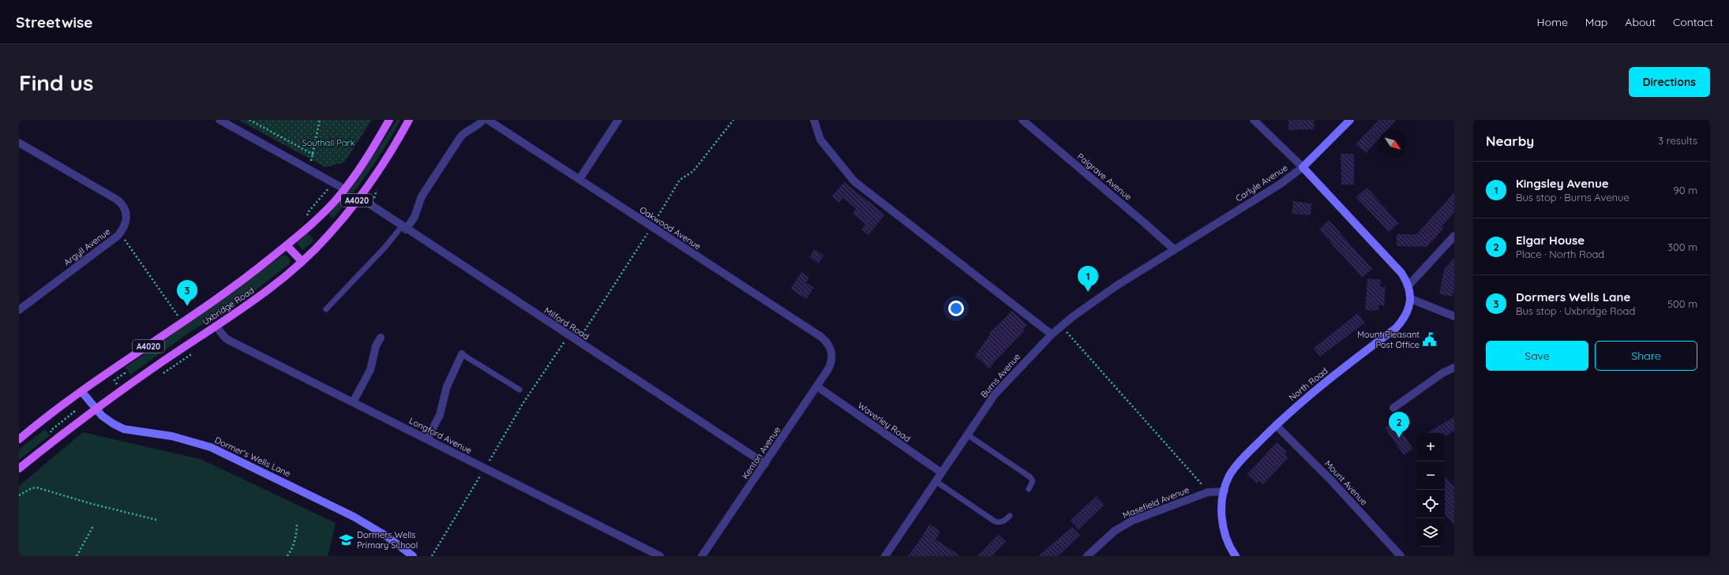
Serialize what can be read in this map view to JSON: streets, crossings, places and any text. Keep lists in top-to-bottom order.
{
  "streets": {
    "main road": ["A4020", "Uxbridge Road"],
    "street": [
      "Palgrave Avenue",
      "Carlyle Avenue",
      "Oakwood Avenue",
      "Argyll Avenue",
      "Milford Road",
      "Burns Avenue",
      "North Road",
      "Waverley Road",
      "Longford Avenue",
      "Kenton Avenue",
      "Dormer's Wells Lane",
      "Mount Avenue",
      "Masefield Avenue"
    ]
  },
  "crossings": [
    ["Palgrave Avenue", "Carlyle Avenue"],
    ["Palgrave Avenue", "Burns Avenue"],
    ["Carlyle Avenue", "Burns Avenue"],
    ["Carlyle Avenue", "North Road"],
    ["Oakwood Avenue", "Kenton Avenue"],
    ["Uxbridge Road", "Milford Road"],
    ["Uxbridge Road", "Longford Avenue"],
    ["Uxbridge Road", "Dormer's Wells Lane"],
    ["Milford Road", "Kenton Avenue"],
    ["Burns Avenue", "Waverley Road"],
    ["North Road", "Mount Avenue"],
    ["North Road", "Masefield Avenue"],
    ["Waverley Road", "Kenton Avenue"]
  ],
  "parks": ["Southall Park"],
  "places": {
    "public building": ["Mount Pleasant Post Office"],
    "school or university": ["Dormers Wells Primary School"]
  },
  "north": "bottom right",
  "page": {
    "header": "Streetwise",
    "nav": [
      "Home",
      "Map",
      "About",
      "Contact"
    ],
    "buttons": [
      "Directions",
      ["Save", "Share"]
    ],
    "title": "Find us",
    "heading": ["Nearby", "3 results"],
    "list": [
      {
        "mark": "1",
        "name": "Kingsley Avenue",
        "note": "Bus stop · Burns Avenue",
        "value": "90 m"
      },
      {
        "mark": "2",
        "name": "Elgar House",
        "note": "Place · North Road",
        "value": "300 m"
      },
      {
        "mark": "3",
        "name": "Dormers Wells Lane",
        "note": "Bus stop · Uxbridge Road",
        "value": "500 m"
      }
    ],
    "pins": ["1", "3", "2"],
    "map_buttons": ["+", "−"]
  }
}
